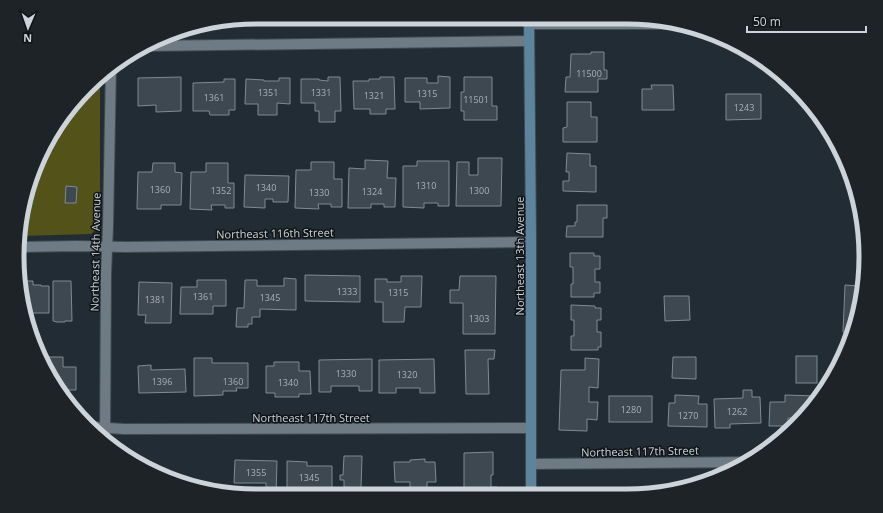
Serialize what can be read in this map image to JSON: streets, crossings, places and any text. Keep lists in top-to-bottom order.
{
  "streets": {
    "street": [
      "Northeast 116th Street",
      "Northeast 14th Avenue",
      "Northeast 13th Avenue",
      "Northeast 117th Street"
    ]
  },
  "crossings": [
    ["Northeast 116th Street", "Northeast 14th Avenue"],
    ["Northeast 116th Street", "Northeast 13th Avenue"],
    ["Northeast 14th Avenue", "Northeast 117th Street"],
    ["Northeast 13th Avenue", "Northeast 117th Street"]
  ],
  "house_numbers": [
    "11500",
    "1351",
    "1331",
    "1315",
    "1321",
    "1361",
    "11501",
    "1243",
    "1310",
    "1340",
    "1360",
    "1352",
    "1300",
    "1324",
    "1330",
    "1333",
    "1315",
    "1361",
    "1345",
    "1381",
    "1303",
    "1330",
    "1320",
    "1396",
    "1360",
    "1340",
    "1280",
    "1262",
    "1270",
    "1355",
    "1345"
  ],
  "scale_bar": "50 m",
  "north": "bottom"
}
